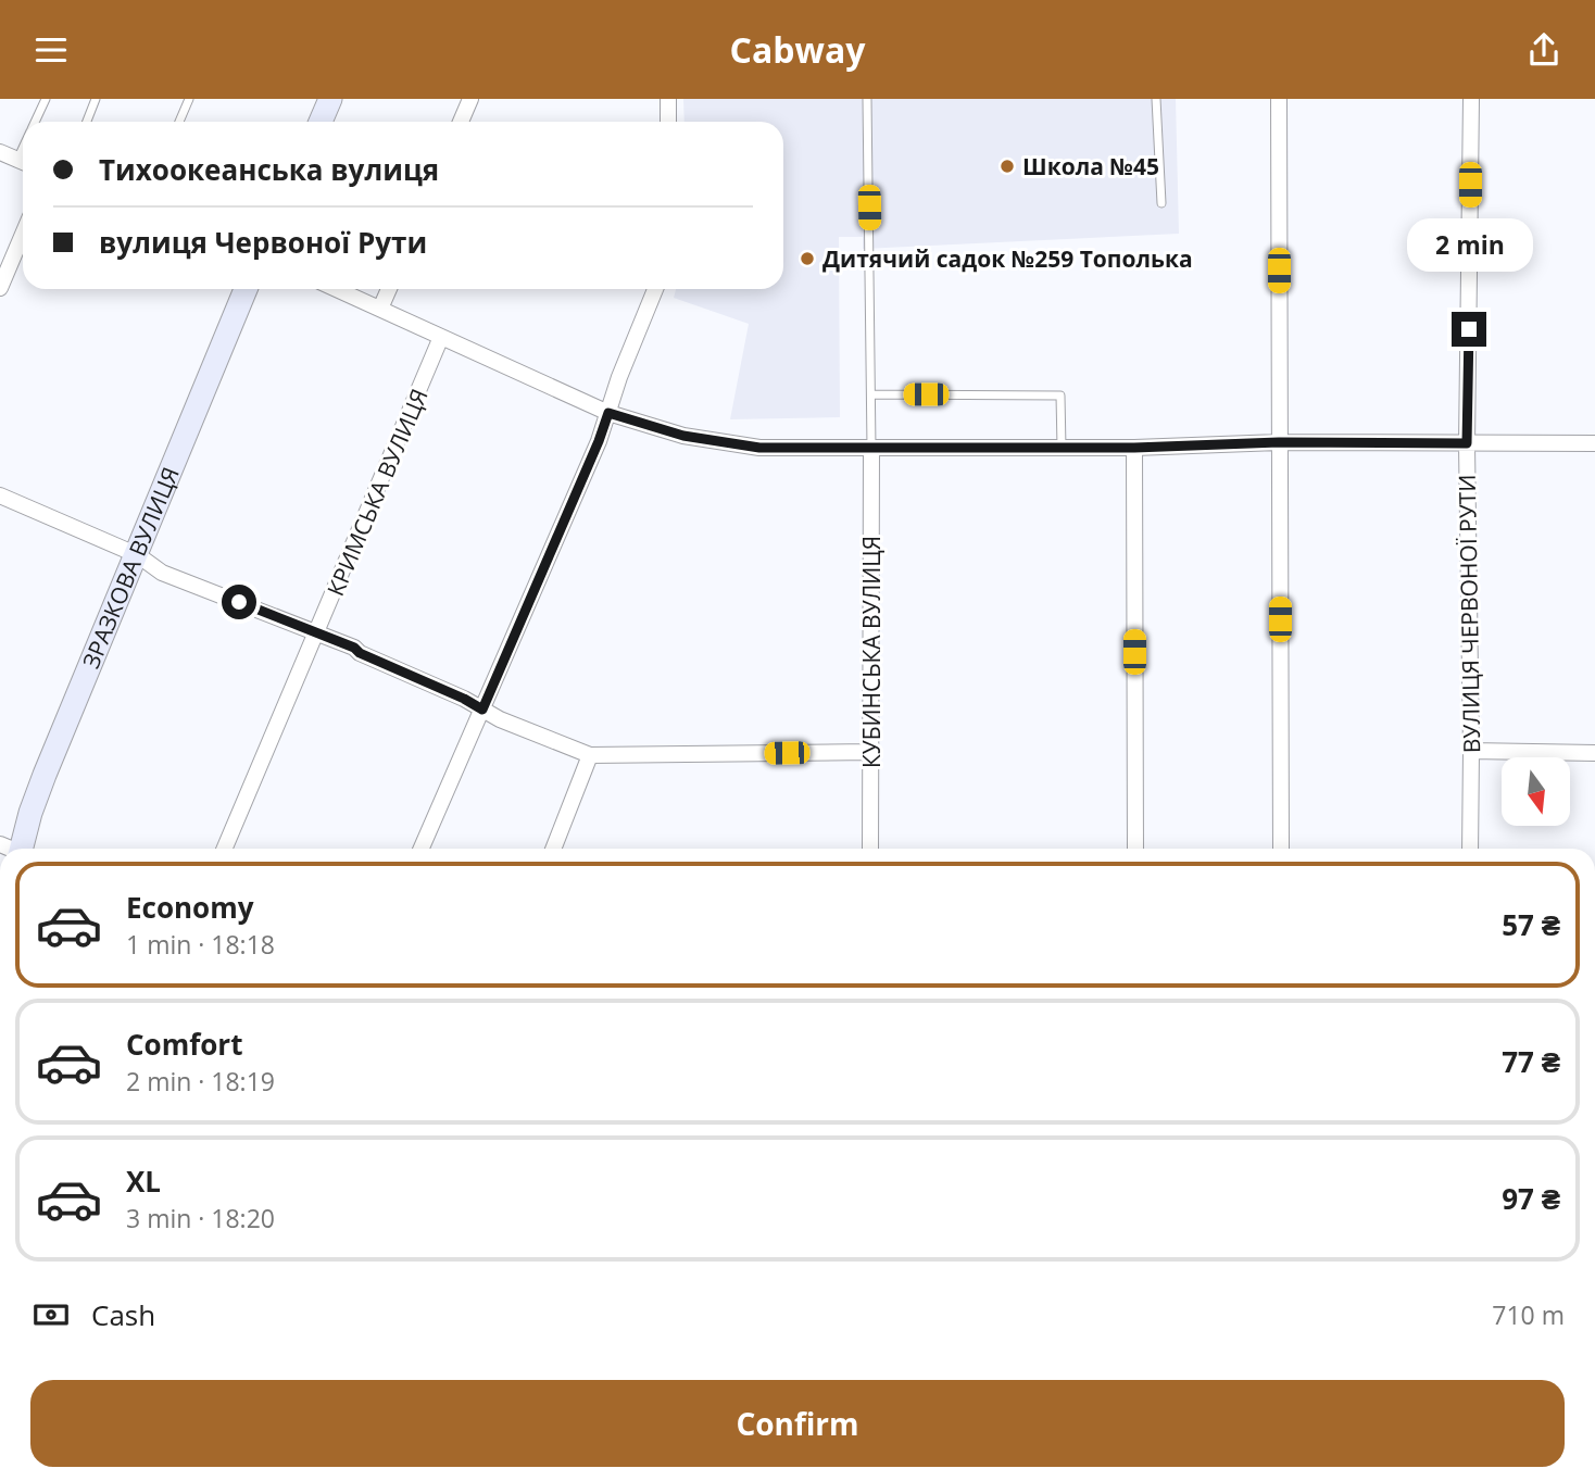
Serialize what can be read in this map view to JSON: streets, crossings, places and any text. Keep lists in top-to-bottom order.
{
  "streets": {
    "street": [
      "КРИМСЬКА ВУЛИЦЯ",
      "ЗРАЗКОВА ВУЛИЦЯ",
      "ВУЛИЦЯ ЧЕРВОНОЇ РУТИ",
      "КУБИНСЬКА ВУЛИЦЯ"
    ]
  },
  "places": ["Школа №45", "Дитячий садок №259 Тополька"],
  "north": "bottom",
  "page": {
    "header": "Cabway",
    "banner": ["Тихоокеанська вулиця", "вулиця Червоної Рути"],
    "bubble": "2 min",
    "list": [
      {
        "name": "Economy",
        "note": "1 min · 18:18",
        "value": "57 ₴"
      },
      {
        "name": "Comfort",
        "note": "2 min · 18:19",
        "value": "77 ₴"
      },
      {
        "name": "XL",
        "note": "3 min · 18:20",
        "value": "97 ₴"
      }
    ],
    "pay": ["Cash", "710 m"],
    "buttons": "Confirm"
  }
}
